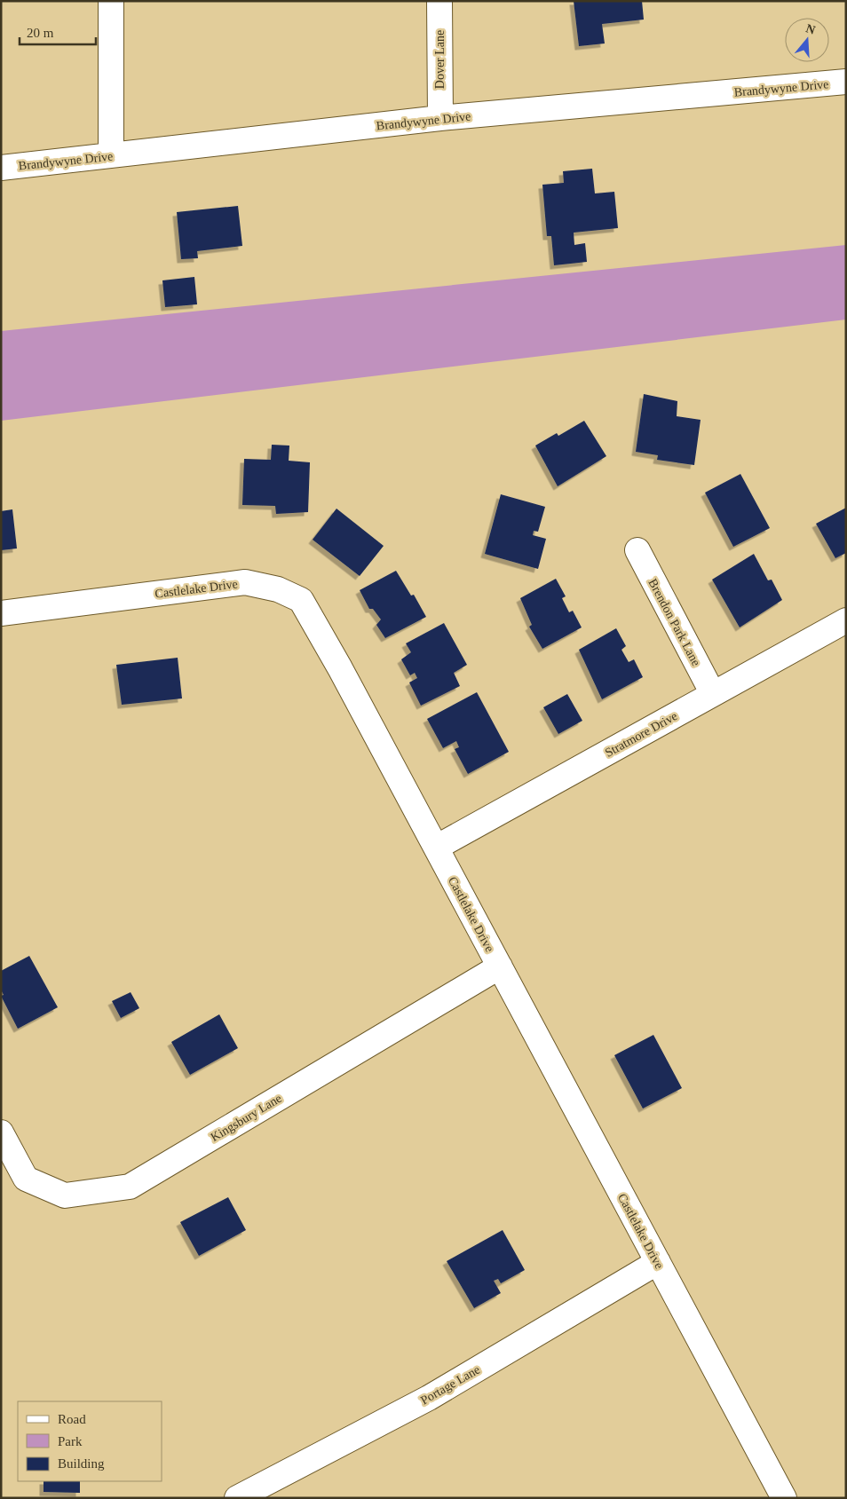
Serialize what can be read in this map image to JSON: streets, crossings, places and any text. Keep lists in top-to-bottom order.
{
  "streets": {
    "street": [
      "Dover Lane",
      "Brandywyne Drive",
      "Castlelake Drive",
      "Brendon Park Lane",
      "Stratmore Drive",
      "Kingsbury Lane",
      "Portage Lane"
    ]
  },
  "crossings": [
    ["Dover Lane", "Brandywyne Drive"],
    ["Castlelake Drive", "Stratmore Drive"],
    ["Castlelake Drive", "Kingsbury Lane"],
    ["Castlelake Drive", "Portage Lane"],
    ["Brendon Park Lane", "Stratmore Drive"]
  ],
  "legend": ["Road", "Park", "Building"],
  "scale_bar": "20 m",
  "north": "top"
}
